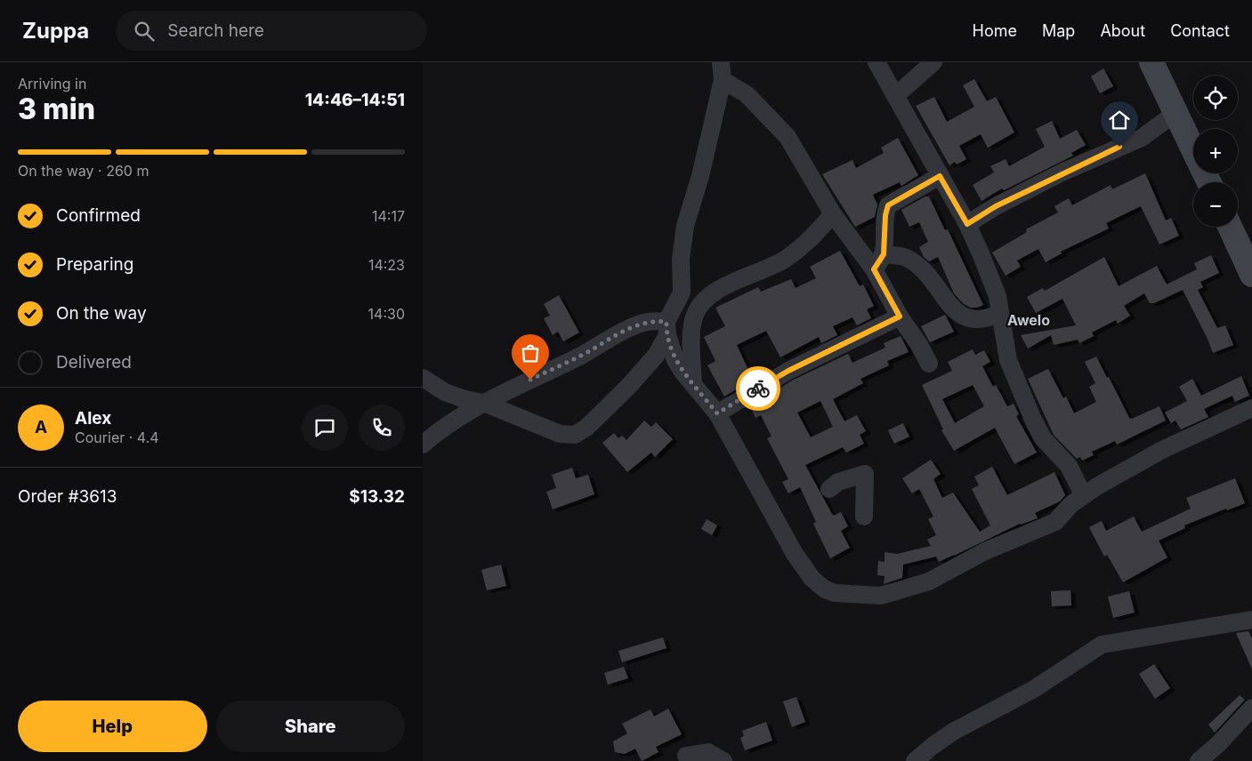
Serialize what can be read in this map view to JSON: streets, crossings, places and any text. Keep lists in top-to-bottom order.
{
  "districts": ["Awelo"],
  "page": {
    "header": "Zuppa",
    "search": "Search here",
    "nav": [
      "Home",
      "Map",
      "About",
      "Contact"
    ],
    "heading": ["3 min", "Arriving in", "14:46–14:51"],
    "panel": [
      "Alex",
      "Courier · 4.4",
      "Order #3613",
      "$13.32"
    ],
    "map_buttons": ["+", "−"],
    "bar": "On the way · 260 m",
    "list": [
      ["Confirmed", "14:17"],
      ["Preparing", "14:23"],
      ["On the way", "14:30"],
      "Delivered"
    ],
    "round": "A",
    "buttons": ["Help", "Share"]
  }
}
